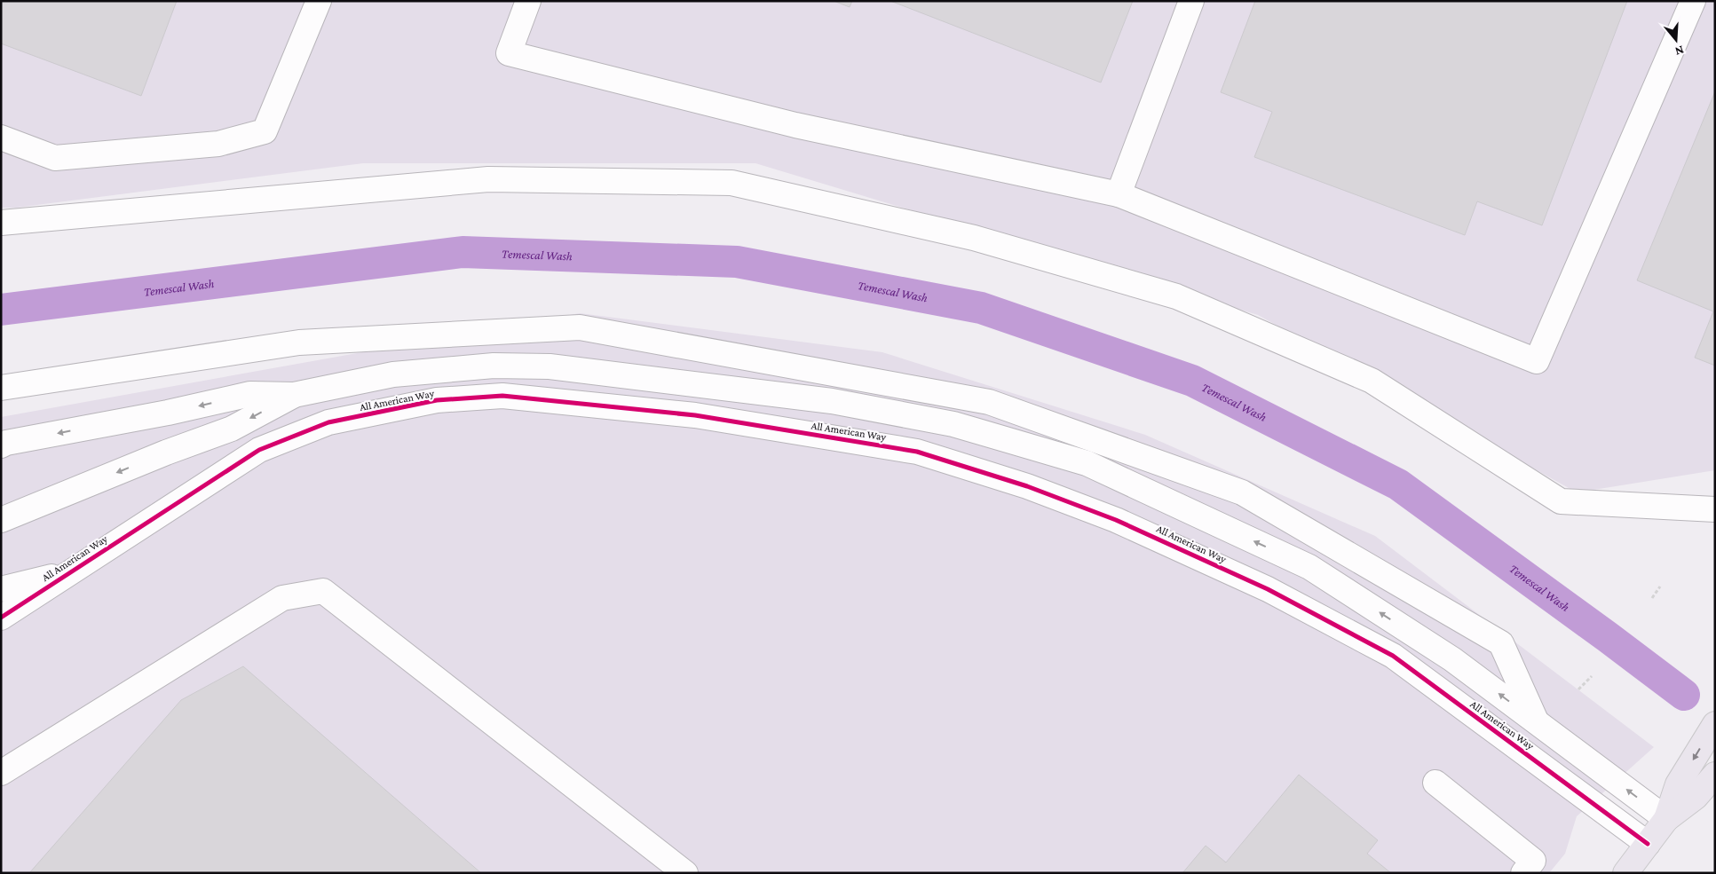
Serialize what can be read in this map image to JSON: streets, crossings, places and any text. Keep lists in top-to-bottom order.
{
  "streets": {
    "street": ["All American Way"]
  },
  "water": ["Temescal Wash"],
  "north": "bottom"
}
